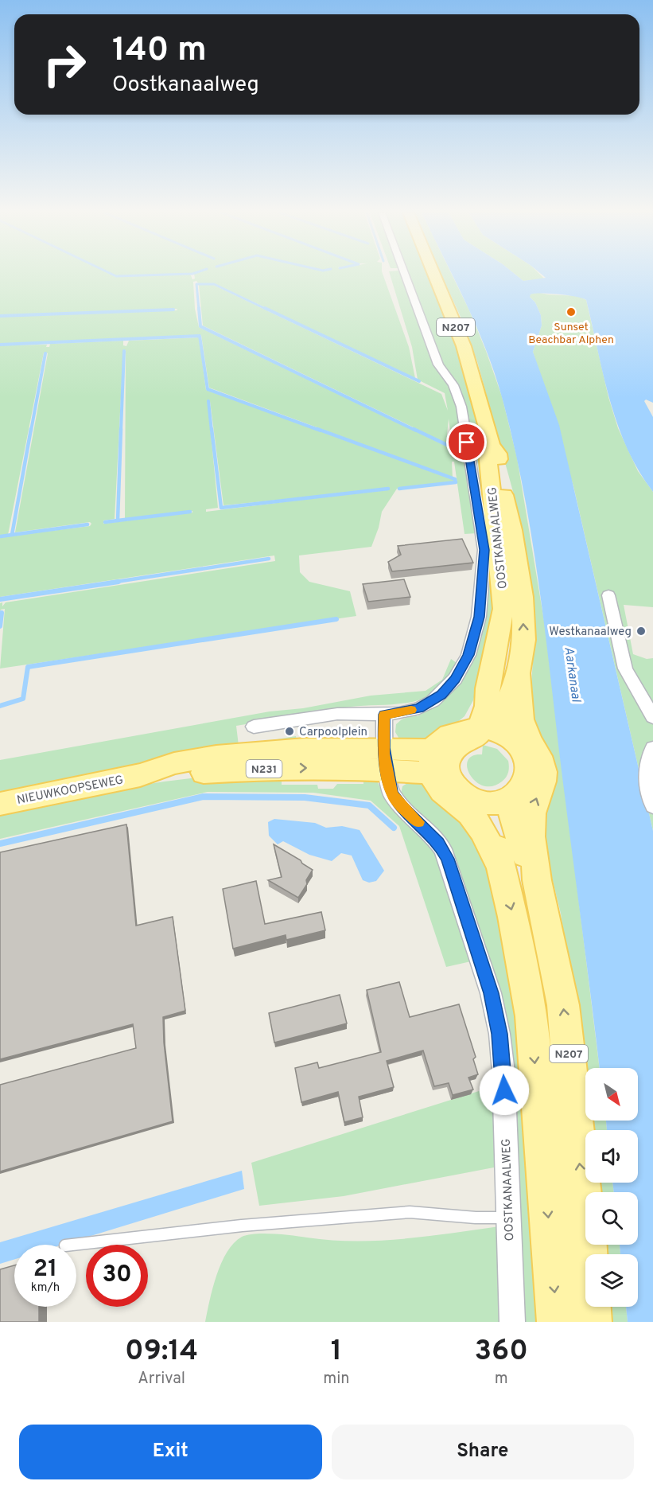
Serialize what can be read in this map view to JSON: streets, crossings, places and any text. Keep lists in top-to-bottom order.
{
  "streets": {
    "main road": [
      "N207",
      "OOSTKANAALWEG",
      "N231",
      "NIEUWKOOPSEWEG"
    ]
  },
  "crossings": [
    ["N207", "OOSTKANAALWEG"],
    ["N207", "NIEUWKOOPSEWEG"],
    ["OOSTKANAALWEG", "NIEUWKOOPSEWEG"]
  ],
  "water": ["Aarkanaal"],
  "places": ["Sunset Beachbar Alphen", "Westkanaalweg", "Carpoolplein"],
  "north": "bottom right",
  "page": {
    "turn": ["140 m", "Oostkanaalweg"],
    "speed": "21 km/h",
    "limit": "30",
    "eta": [
      "09:14",
      "Arrival",
      "1",
      "min",
      "360",
      "m"
    ],
    "buttons": ["Exit", "Share"]
  }
}
